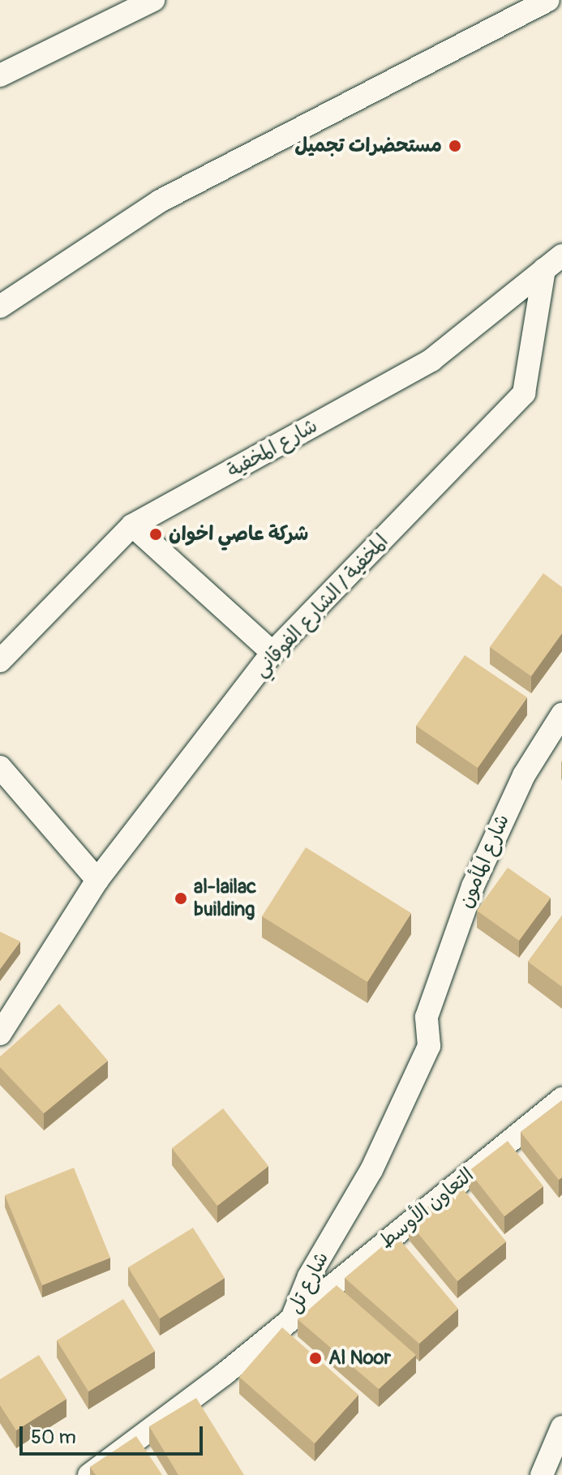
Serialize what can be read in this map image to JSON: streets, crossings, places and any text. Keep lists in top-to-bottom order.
{
  "streets": {
    "street": [
      "شارع المخفية",
      "المخفية / الشارع الفوقاني",
      "شارع المأمون",
      "التعاون الأوسط",
      "شارع تل"
    ]
  },
  "crossings": [
    ["شارع المخفية", "المخفية / الشارع الفوقاني"],
    ["شارع المأمون", "شارع تل"],
    ["التعاون الأوسط", "شارع تل"]
  ],
  "places": [
    "مستحضرات تجميل",
    "شركة عاصي اخوان",
    "al-lailac building",
    "Al Noor"
  ],
  "scale_bar": "50 m"
}
